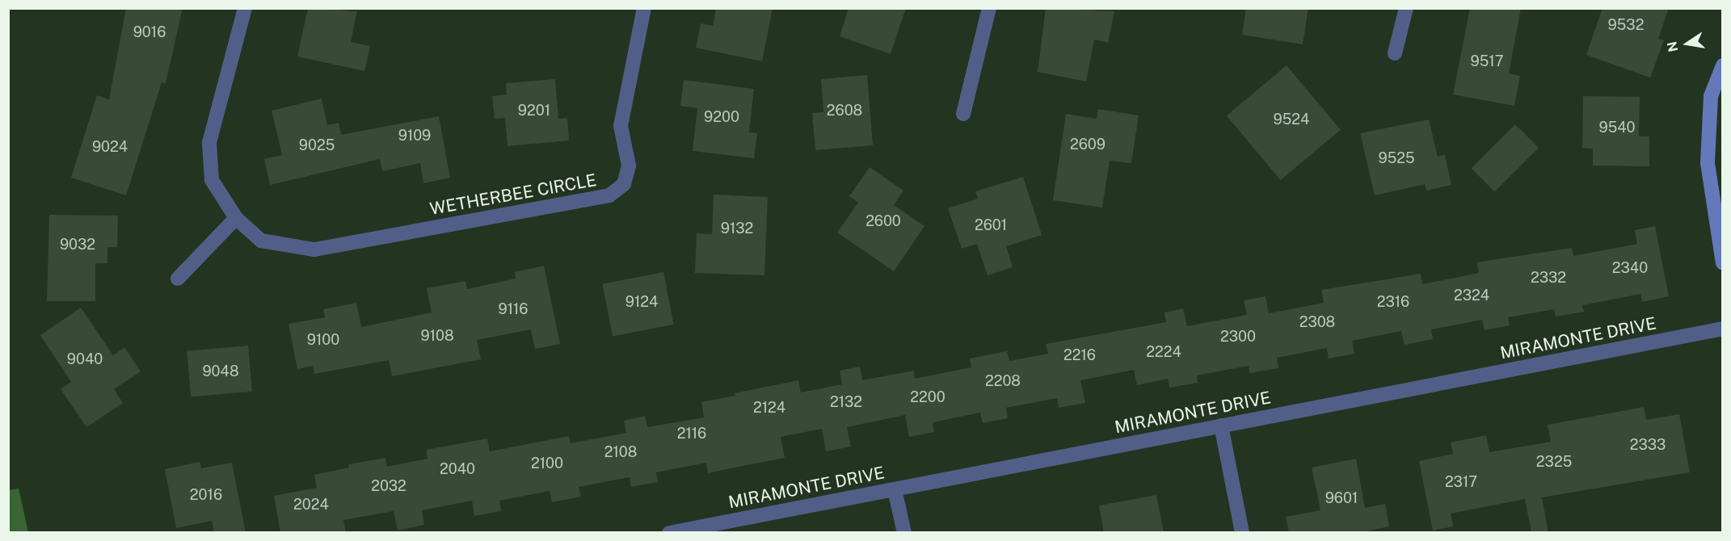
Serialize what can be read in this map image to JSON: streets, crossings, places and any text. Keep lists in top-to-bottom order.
{
  "streets": {
    "street": ["WETHERBEE CIRCLE", "MIRAMONTE DRIVE"]
  },
  "house_numbers": [
    "9532",
    "9016",
    "9517",
    "9201",
    "2608",
    "9200",
    "9524",
    "9540",
    "9109",
    "2609",
    "9025",
    "9024",
    "9525",
    "2600",
    "2601",
    "9132",
    "9032",
    "2340",
    "2332",
    "2324",
    "9124",
    "2316",
    "9116",
    "2308",
    "9108",
    "2300",
    "9100",
    "2224",
    "2216",
    "9040",
    "9048",
    "2208",
    "2200",
    "2132",
    "2124",
    "2116",
    "2333",
    "2108",
    "2325",
    "2100",
    "2040",
    "2317",
    "2032",
    "2016",
    "9601",
    "2024"
  ],
  "north": "left"
}
